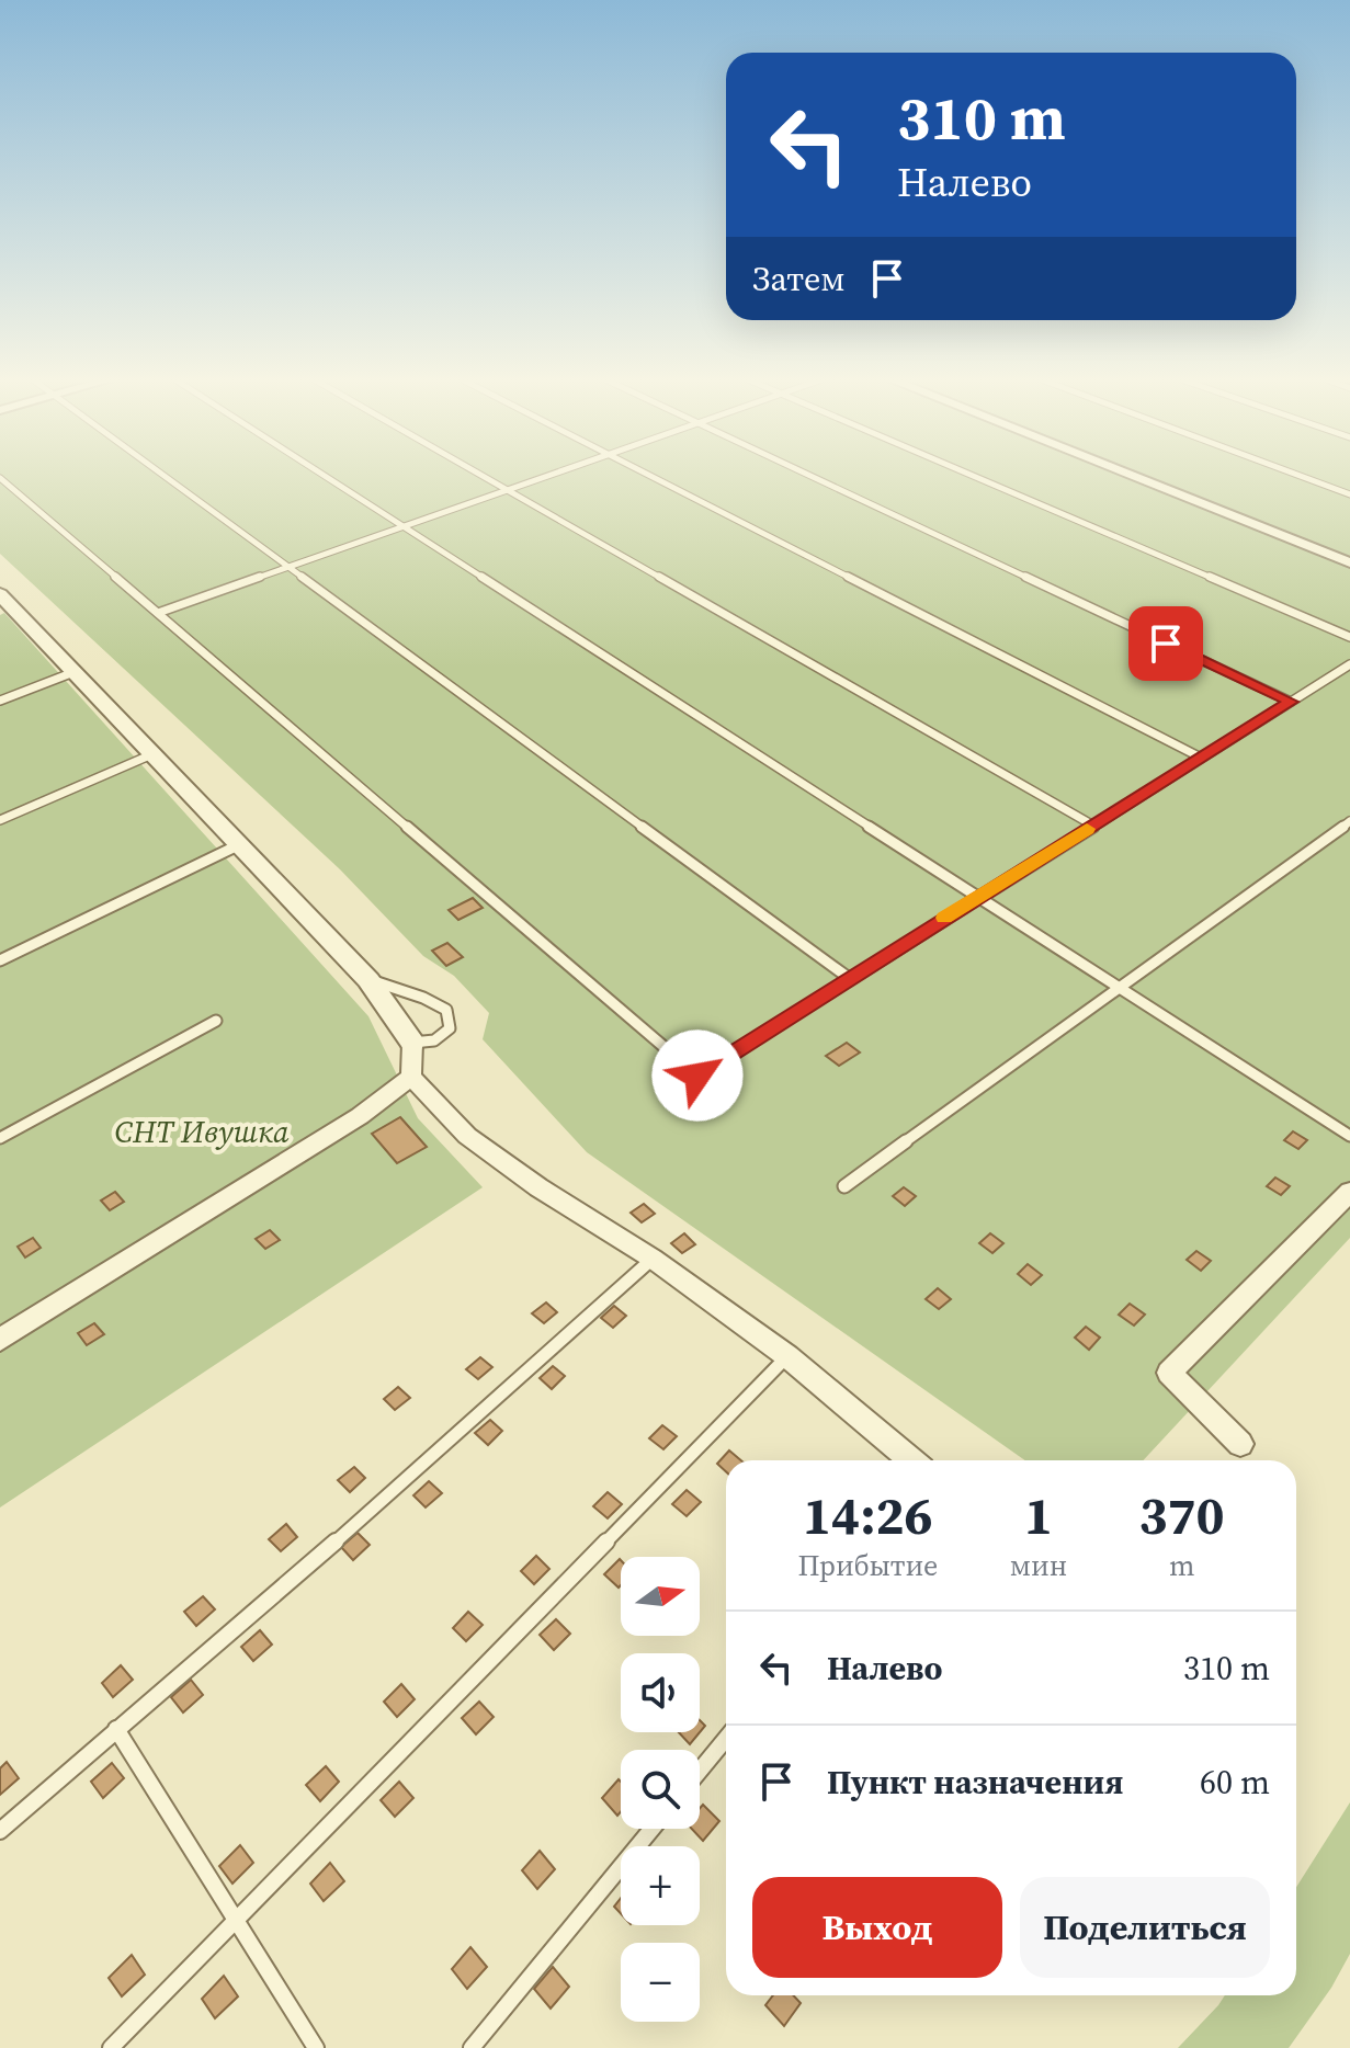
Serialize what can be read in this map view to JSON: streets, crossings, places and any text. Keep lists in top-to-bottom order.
{
  "parks": ["СНТ Ивушка"],
  "north": "right",
  "page": {
    "turn": ["310 m", "Налево"],
    "then": "Затем",
    "eta": [
      "14:26",
      "Прибытие",
      "1",
      "мин",
      "370",
      "m"
    ],
    "map_buttons": ["+", "−"],
    "list": [
      {
        "name": "Налево",
        "value": "310 m"
      },
      {
        "name": "Пункт назначения",
        "value": "60 m"
      }
    ],
    "buttons": ["Выход", "Поделиться"]
  }
}
